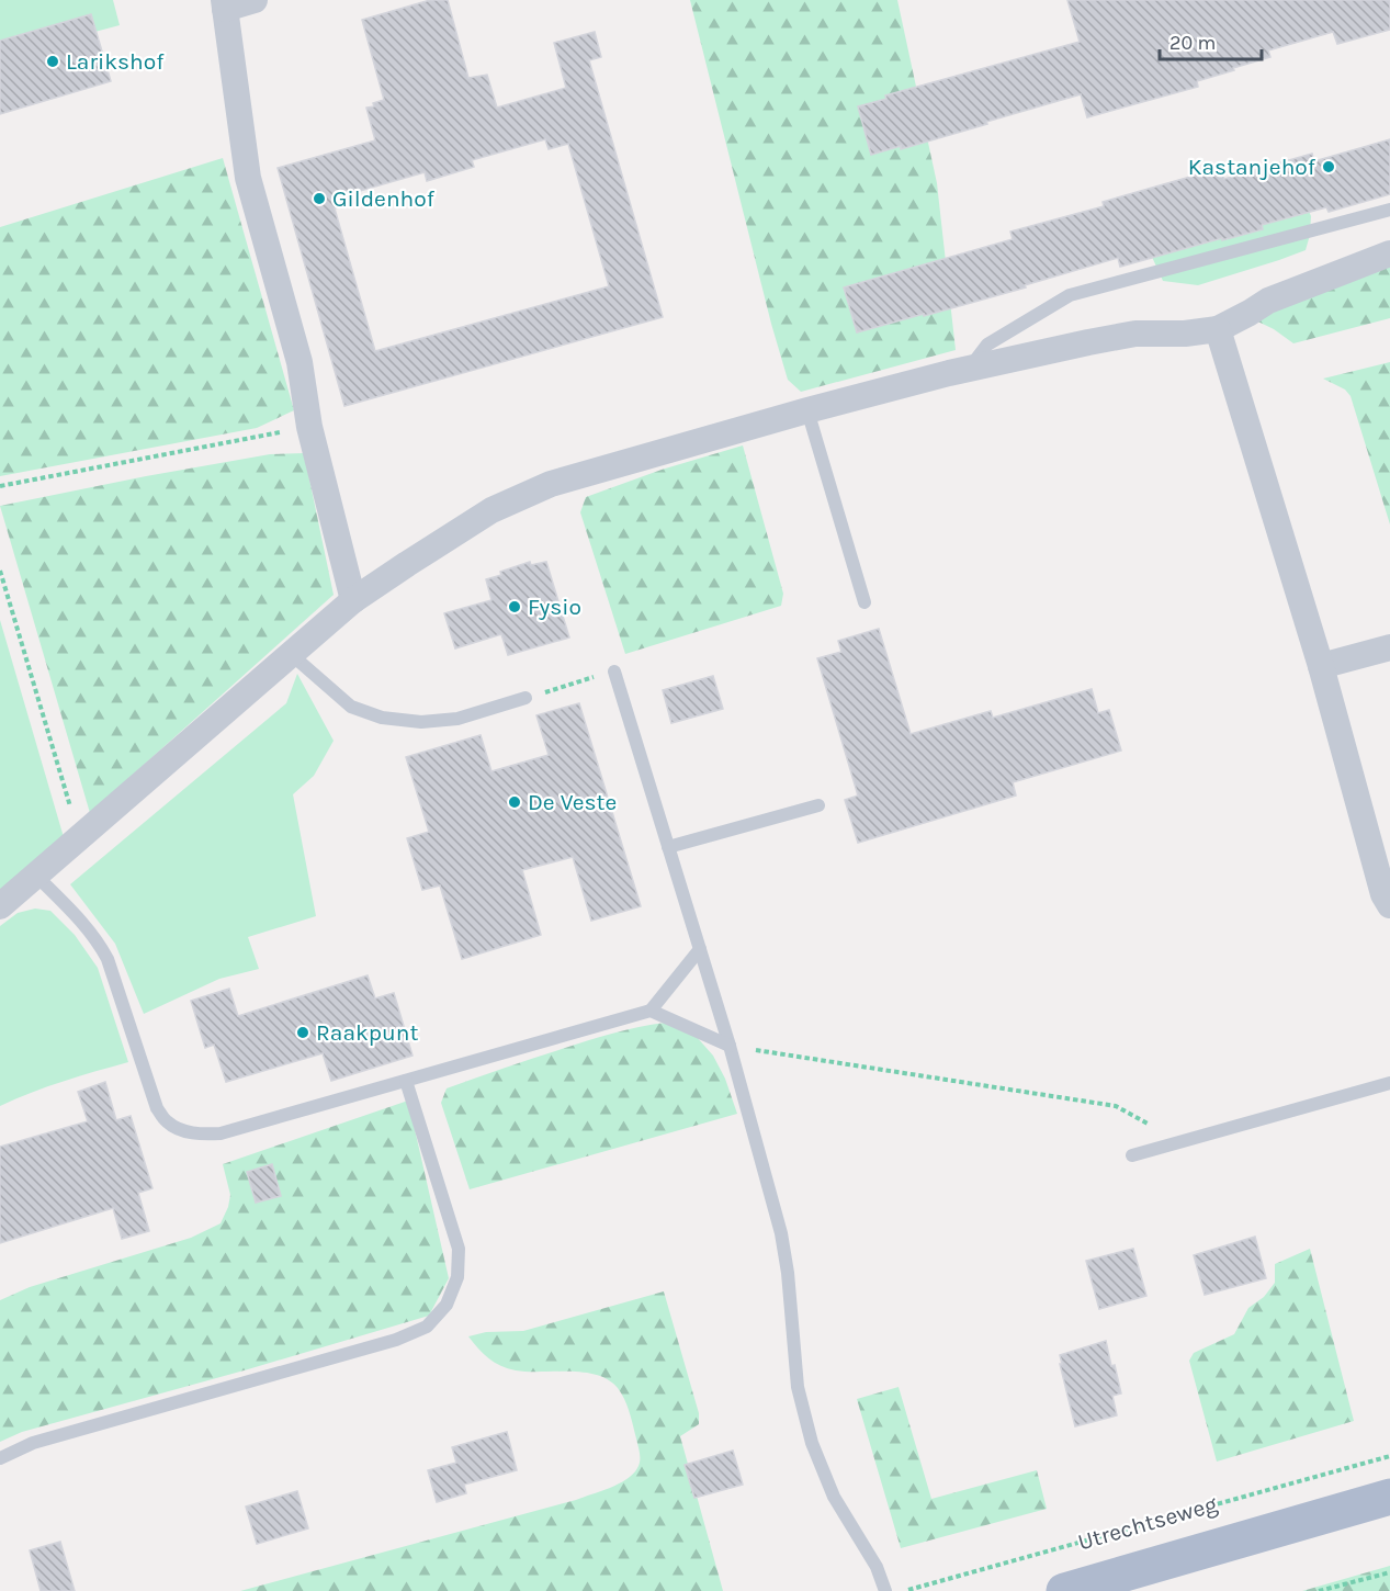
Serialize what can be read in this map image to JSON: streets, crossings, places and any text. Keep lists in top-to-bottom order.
{
  "streets": {
    "main road": ["Utrechtseweg"]
  },
  "places": [
    "Larikshof",
    "Kastanjehof",
    "Gildenhof",
    "Fysio",
    "De Veste",
    "Raakpunt"
  ],
  "scale_bar": "20 m"
}
